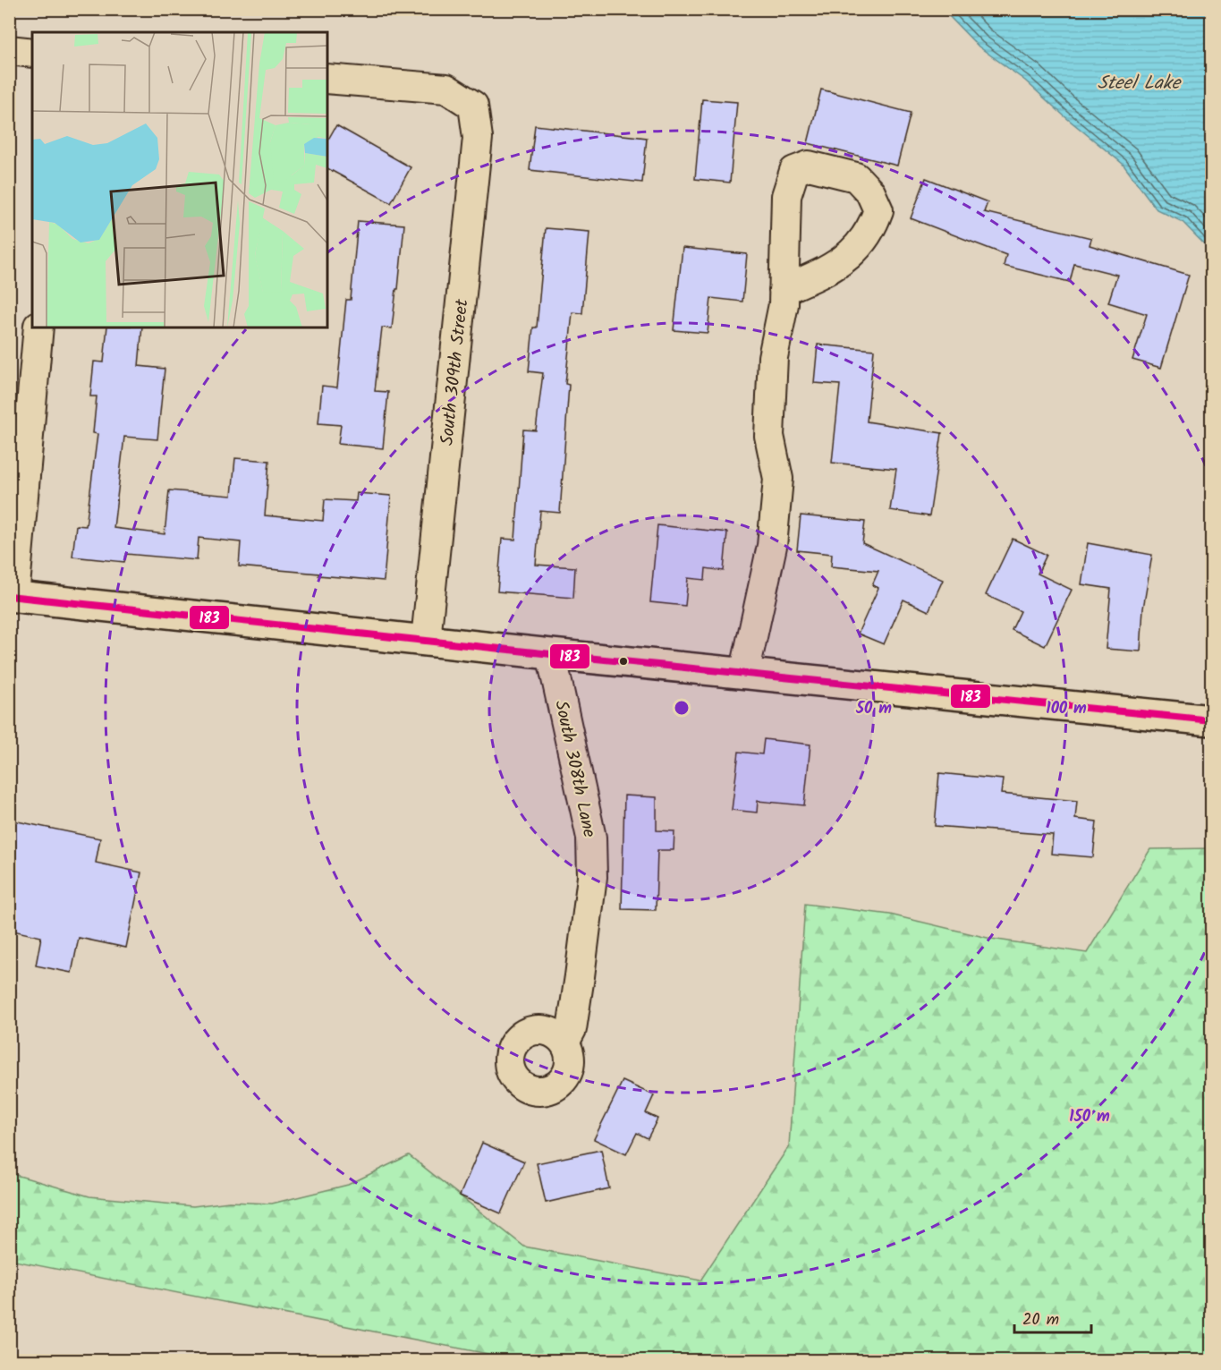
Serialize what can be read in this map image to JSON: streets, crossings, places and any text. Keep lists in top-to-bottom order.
{
  "streets": {
    "street": ["South 309th Street", "South 308th Lane"]
  },
  "water": ["Steel Lake"],
  "lines": ["transit line 183"],
  "scale_bar": "20 m",
  "rings": ["50 m", "100 m", "150 m"]
}
